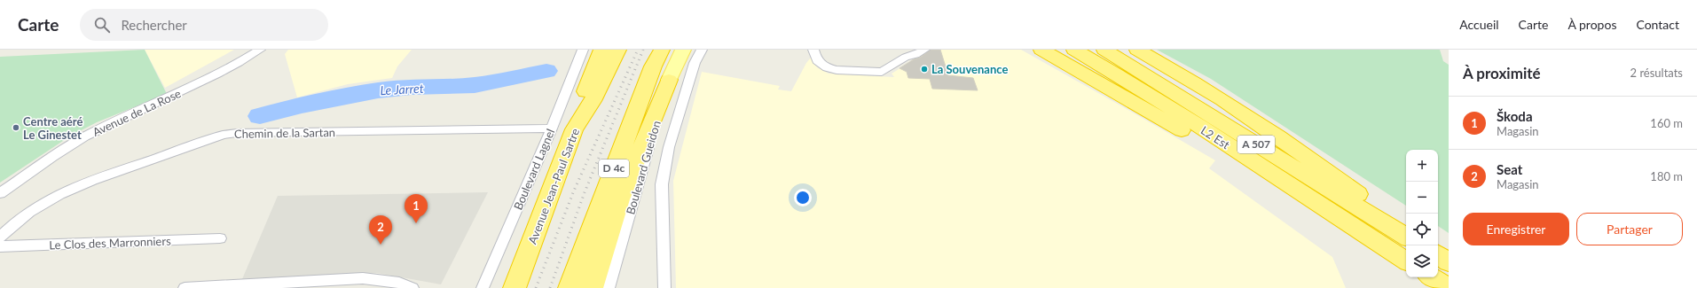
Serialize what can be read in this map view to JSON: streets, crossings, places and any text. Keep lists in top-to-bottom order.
{
  "streets": {
    "highway": [
      "L2 Est",
      "A 507",
      "D 4c",
      "Avenue Jean-Paul Sartre"
    ],
    "main road": ["Boulevard Gueidon"],
    "street": [
      "Avenue de La Rose",
      "Chemin de la Sartan",
      "Boulevard Lagnel",
      "Le Clos des Marronniers"
    ]
  },
  "crossings": [
    ["Chemin de la Sartan", "Boulevard Lagnel"]
  ],
  "water": ["Le Jarret"],
  "places": ["La Souvenance", "Centre aéré Le Ginestet"],
  "page": {
    "header": "Carte",
    "search": "Rechercher",
    "nav": [
      "Accueil",
      "Carte",
      "À propos",
      "Contact"
    ],
    "heading": ["À proximité", "2 résultats"],
    "list": [
      {
        "mark": "1",
        "name": "Škoda",
        "note": "Magasin",
        "value": "160 m"
      },
      {
        "mark": "2",
        "name": "Seat",
        "note": "Magasin",
        "value": "180 m"
      }
    ],
    "map_buttons": ["+", "−"],
    "pins": ["1", "2"],
    "buttons": ["Enregistrer", "Partager"]
  }
}
